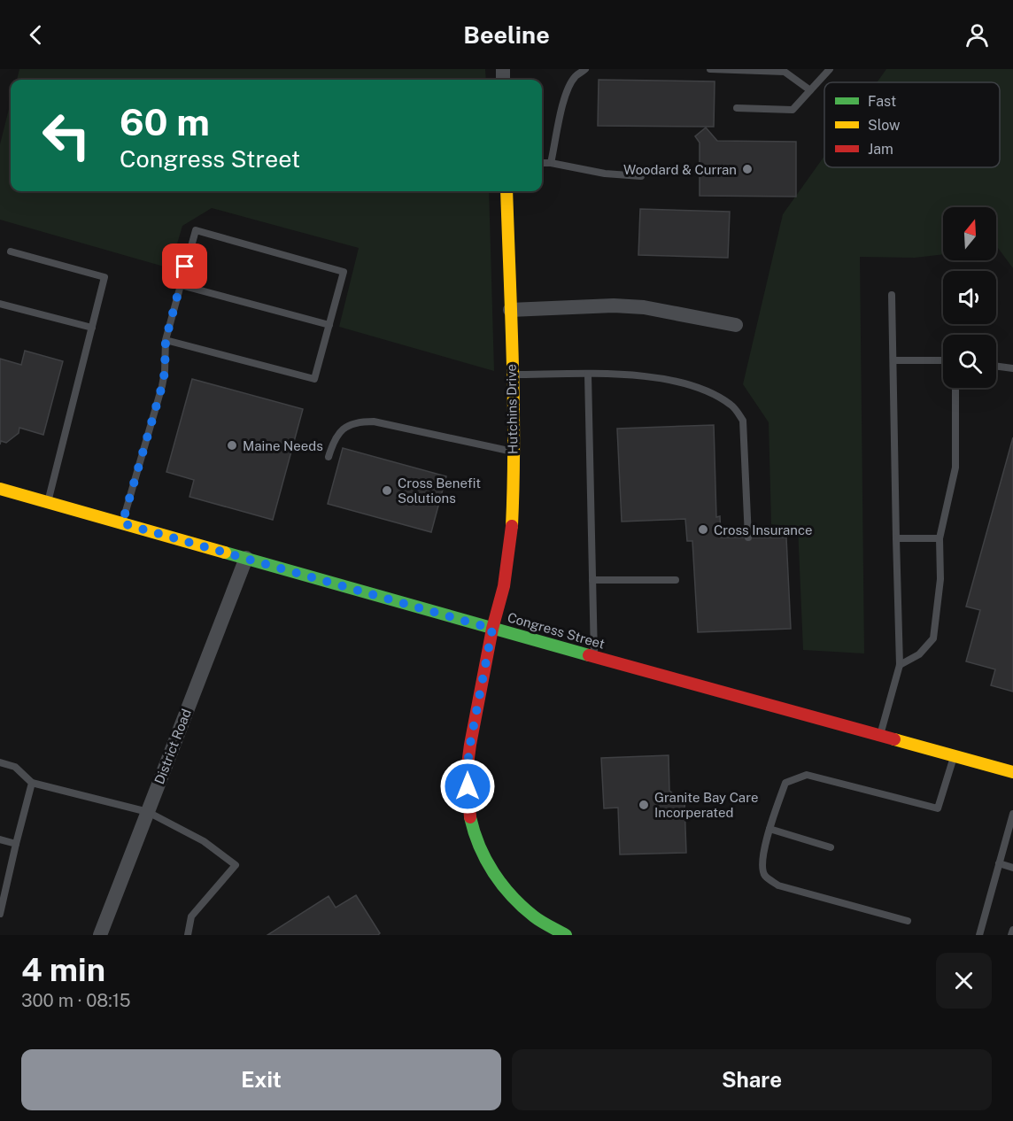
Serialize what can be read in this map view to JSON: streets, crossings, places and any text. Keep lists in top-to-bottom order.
{
  "streets": {
    "main road": ["Hutchins Drive", "Congress Street"],
    "street": ["District Road"]
  },
  "crossings": [
    ["Hutchins Drive", "Congress Street"],
    ["Congress Street", "District Road"]
  ],
  "places": [
    "Woodard & Curran",
    "Maine Needs",
    "Cross Benefit Solutions",
    "Cross Insurance",
    "Granite Bay Care Incorperated"
  ],
  "legend": ["Fast", "Slow", "Jam"],
  "north": "top",
  "page": {
    "header": "Beeline",
    "turn": ["60 m", "Congress Street"],
    "heading": ["4 min", "300 m · 08:15"],
    "buttons": ["Exit", "Share"]
  }
}
